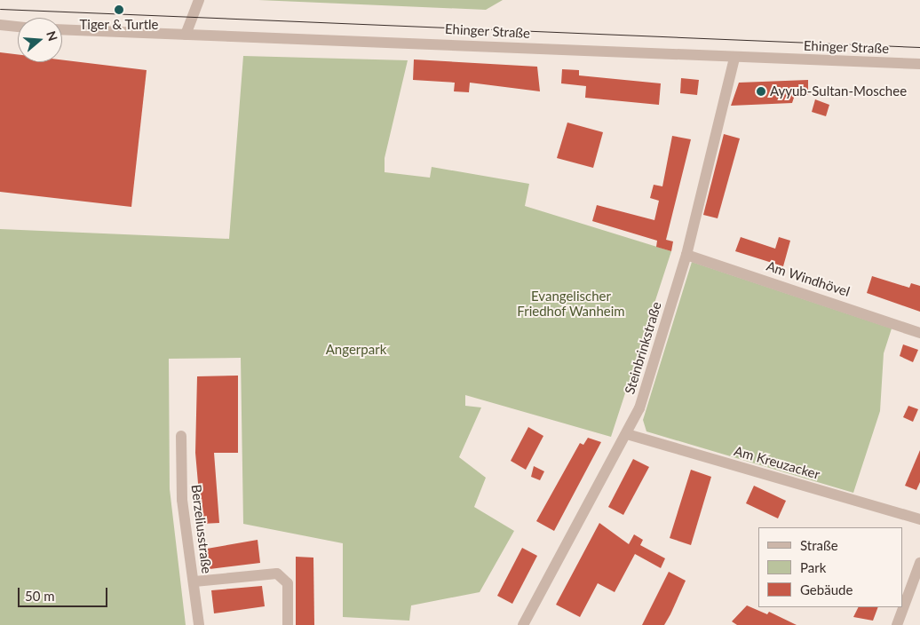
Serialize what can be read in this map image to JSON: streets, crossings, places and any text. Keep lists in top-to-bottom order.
{
  "streets": {
    "street": [
      "Ehinger Straße",
      "Am Windhövel",
      "Steinbrinkstraße",
      "Am Kreuzacker",
      "Berzeliusstraße"
    ]
  },
  "crossings": [
    ["Ehinger Straße", "Steinbrinkstraße"],
    ["Am Windhövel", "Steinbrinkstraße"],
    ["Steinbrinkstraße", "Am Kreuzacker"]
  ],
  "parks": ["Evangelischer Friedhof Wanheim", "Angerpark"],
  "places": ["Tiger & Turtle", "Ayyub-Sultan-Moschee"],
  "legend": ["Straße", "Park", "Gebäude"],
  "scale_bar": "50 m",
  "north": "right"
}
